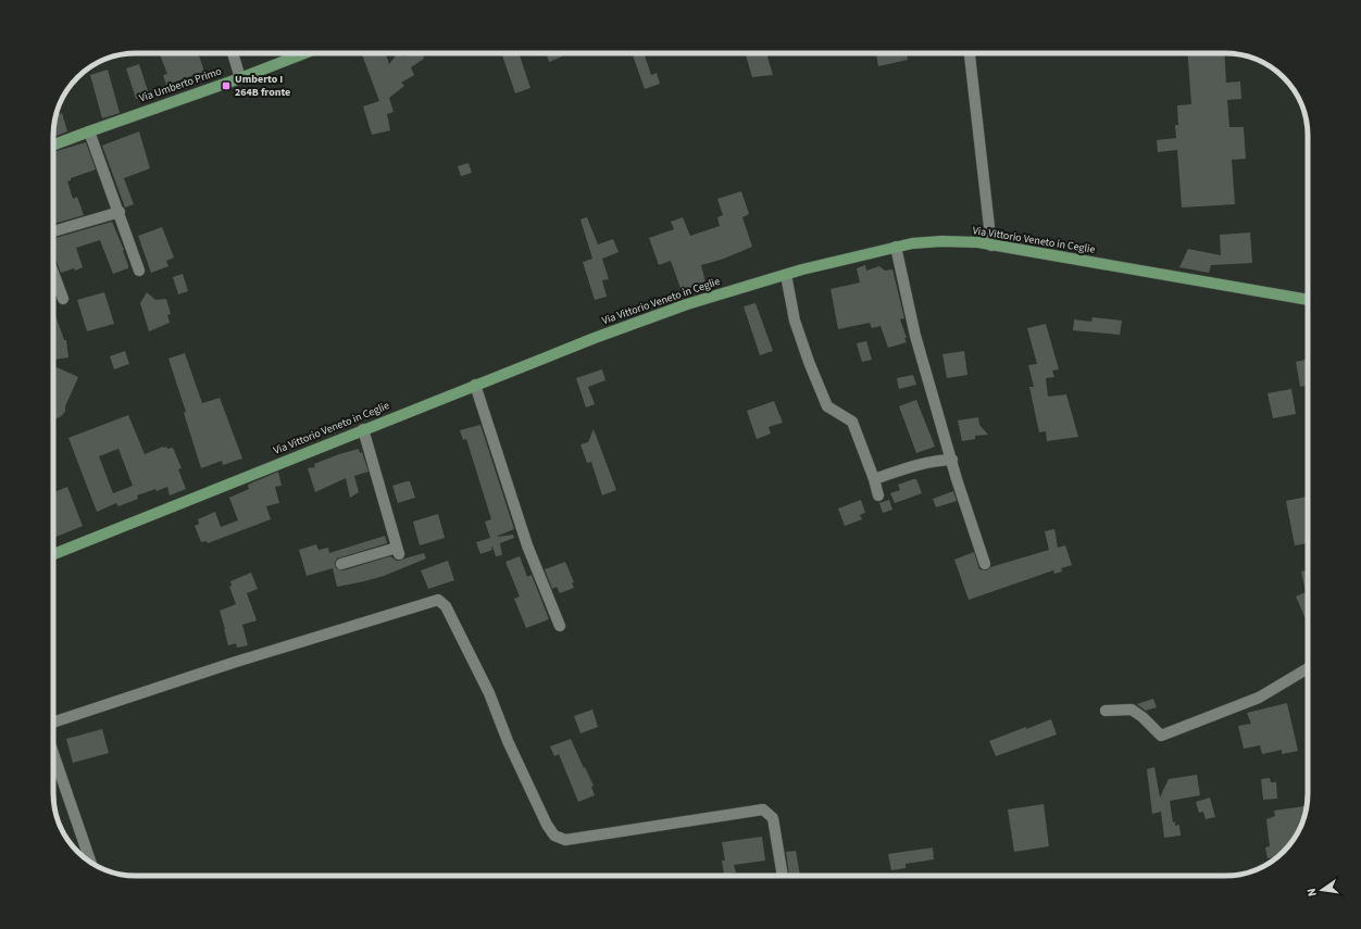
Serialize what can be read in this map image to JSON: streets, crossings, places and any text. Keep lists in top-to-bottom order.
{
  "streets": {
    "main road": ["Via Umberto Primo", "Via Vittorio Veneto in Ceglie"]
  },
  "places": {
    "transit": ["Umberto I 264B fronte"]
  },
  "north": "left"
}
